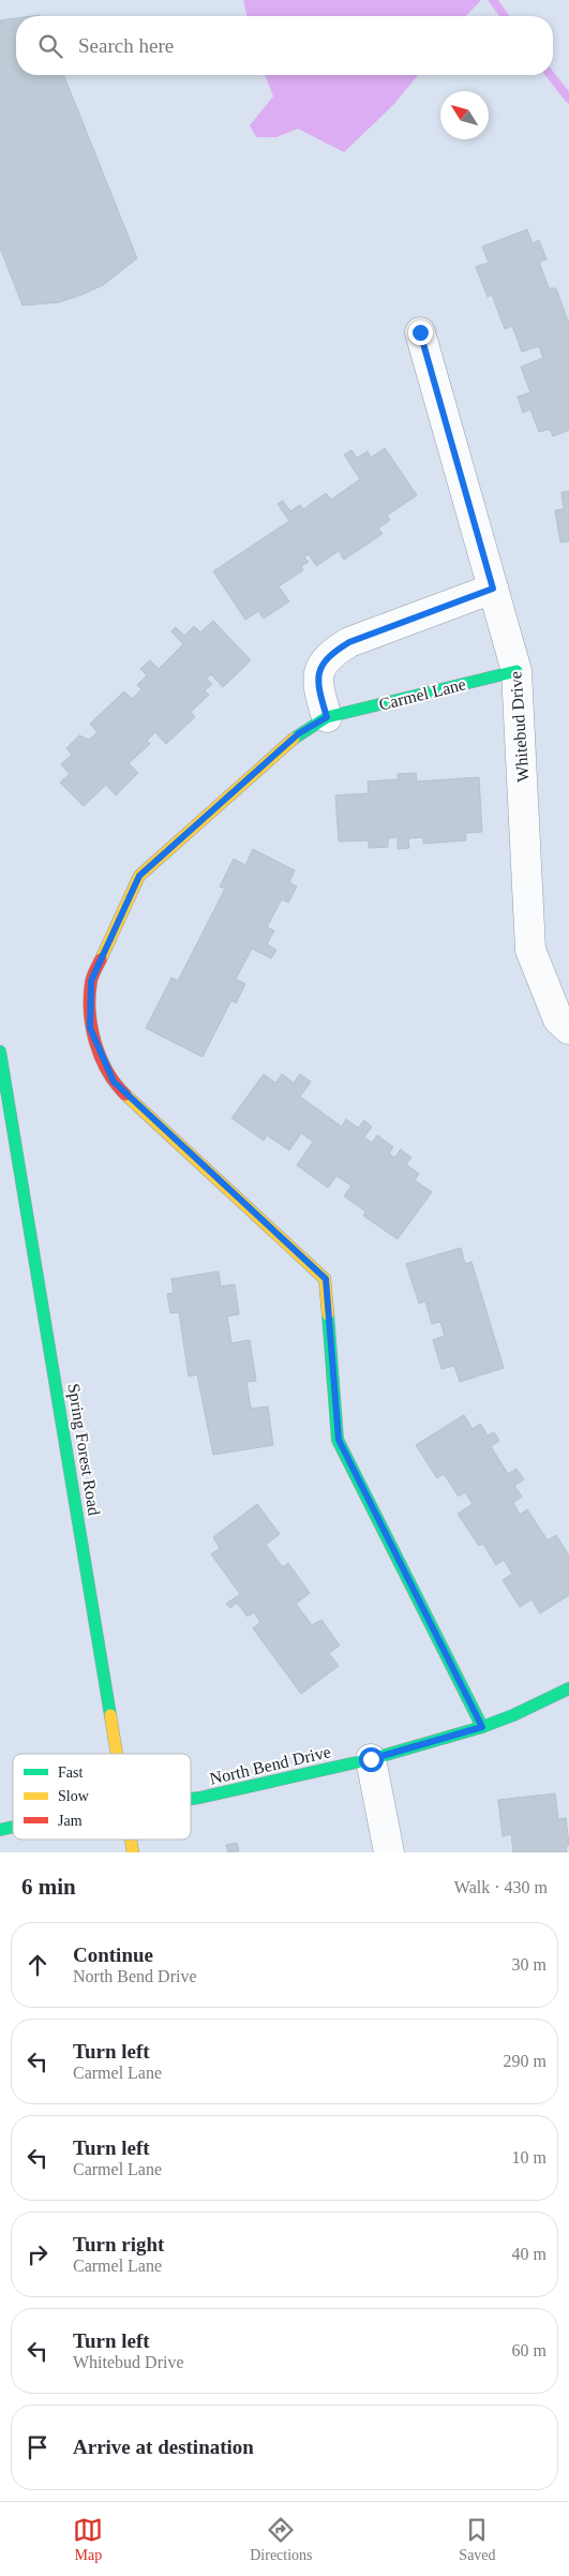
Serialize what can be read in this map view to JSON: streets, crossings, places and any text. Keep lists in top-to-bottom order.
{
  "streets": {
    "street": [
      "Carmel Lane",
      "Whitebud Drive",
      "Spring Forest Road",
      "North Bend Drive"
    ]
  },
  "crossings": [
    ["Carmel Lane", "Whitebud Drive"],
    ["Carmel Lane", "North Bend Drive"]
  ],
  "legend": ["Fast", "Slow", "Jam"],
  "north": "top left",
  "page": {
    "search": "Search here",
    "heading": ["6 min", "Walk · 430 m"],
    "list": [
      ["Continue", "North Bend Drive", "30 m"],
      ["Turn left", "Carmel Lane", "290 m"],
      ["Turn left", "Carmel Lane", "10 m"],
      ["Turn right", "Carmel Lane", "40 m"],
      ["Turn left", "Whitebud Drive", "60 m"],
      "Arrive at destination"
    ],
    "nav": ["Map", "Directions", "Saved"]
  }
}
